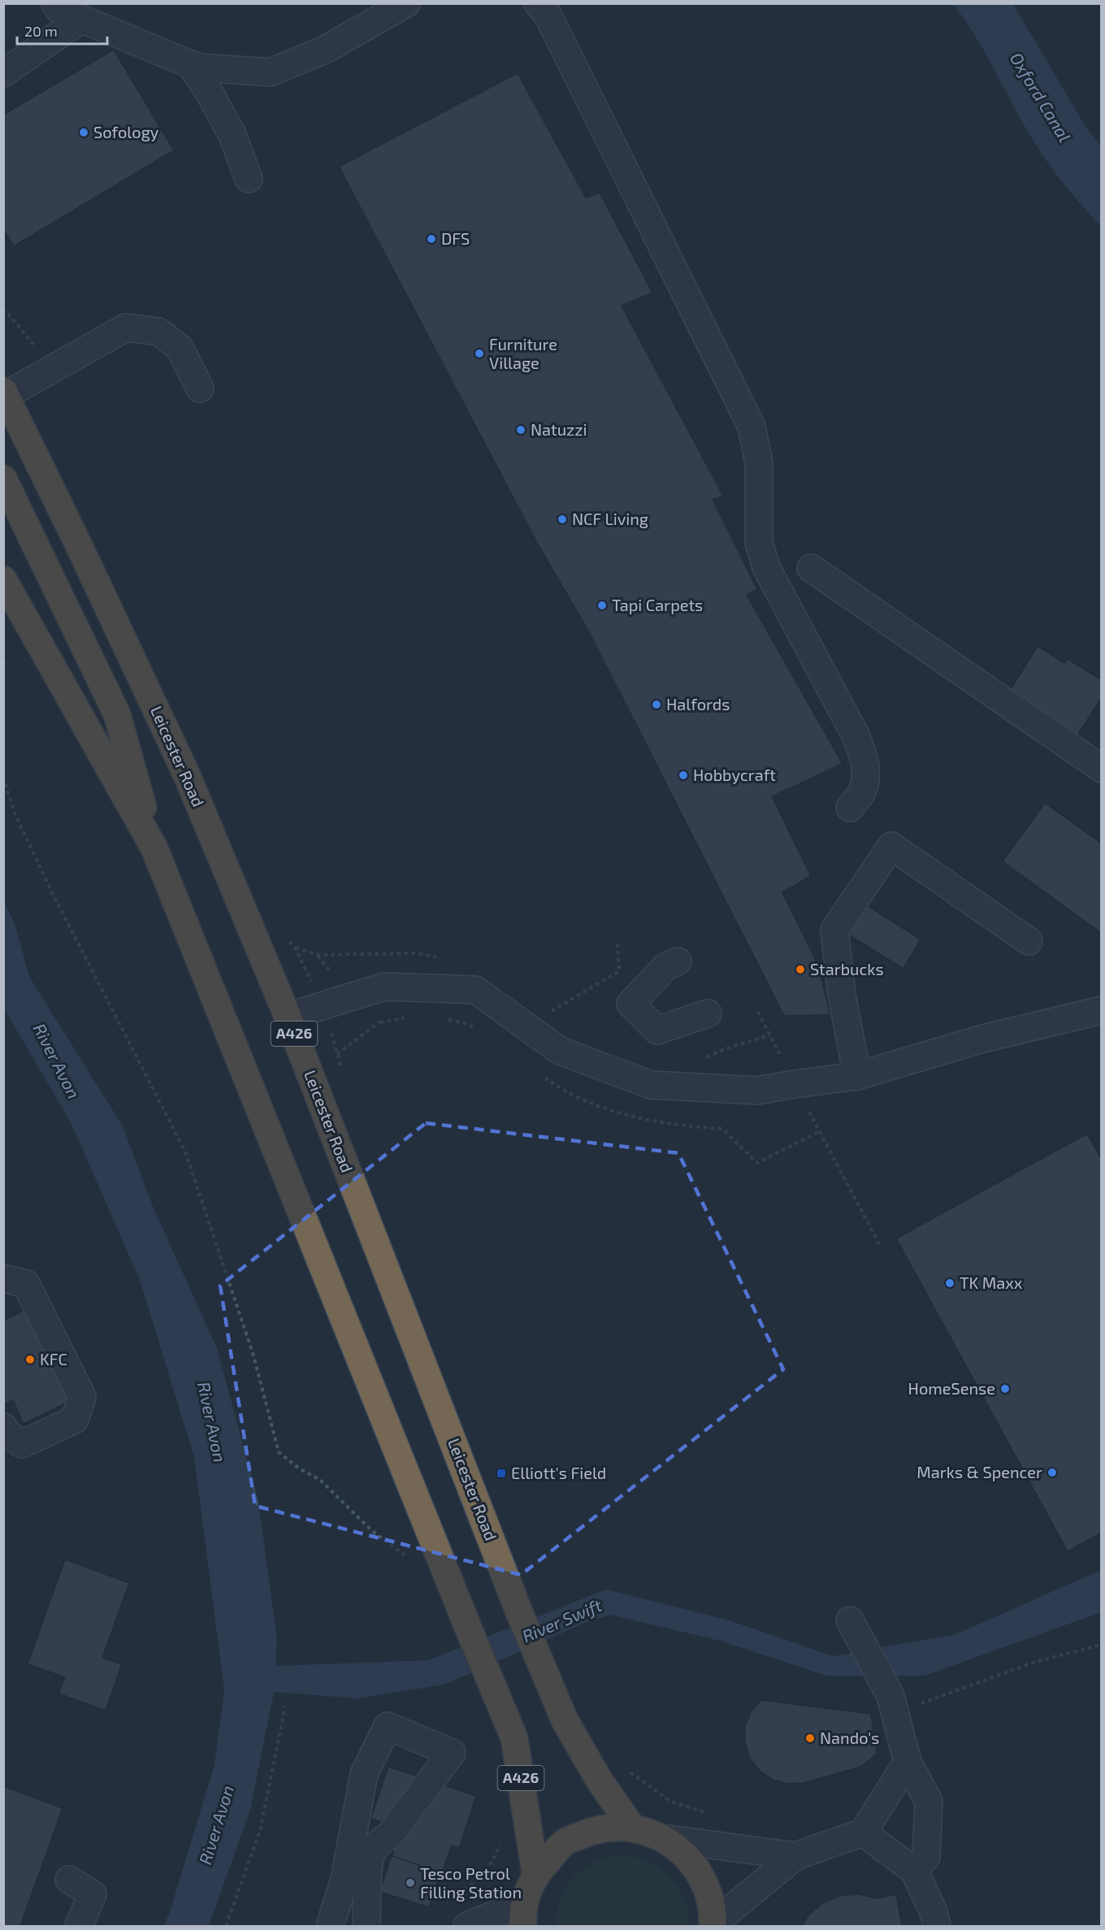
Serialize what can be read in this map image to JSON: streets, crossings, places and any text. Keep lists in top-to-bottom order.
{
  "streets": {
    "highway": ["Leicester Road", "A426"]
  },
  "water": ["Oxford Canal", "River Avon", "River Swift"],
  "places": {
    "other": [
      "Sofology",
      "DFS",
      "Furniture Village",
      "Natuzzi",
      "NCF Living",
      "Tapi Carpets",
      "Halfords",
      "Hobbycraft",
      "Starbucks",
      "TK Maxx",
      "KFC",
      "HomeSense",
      "Marks & Spencer",
      "Nando's",
      "Tesco Petrol Filling Station"
    ],
    "transit": ["Elliott's Field"]
  },
  "scale_bar": "20 m"
}
